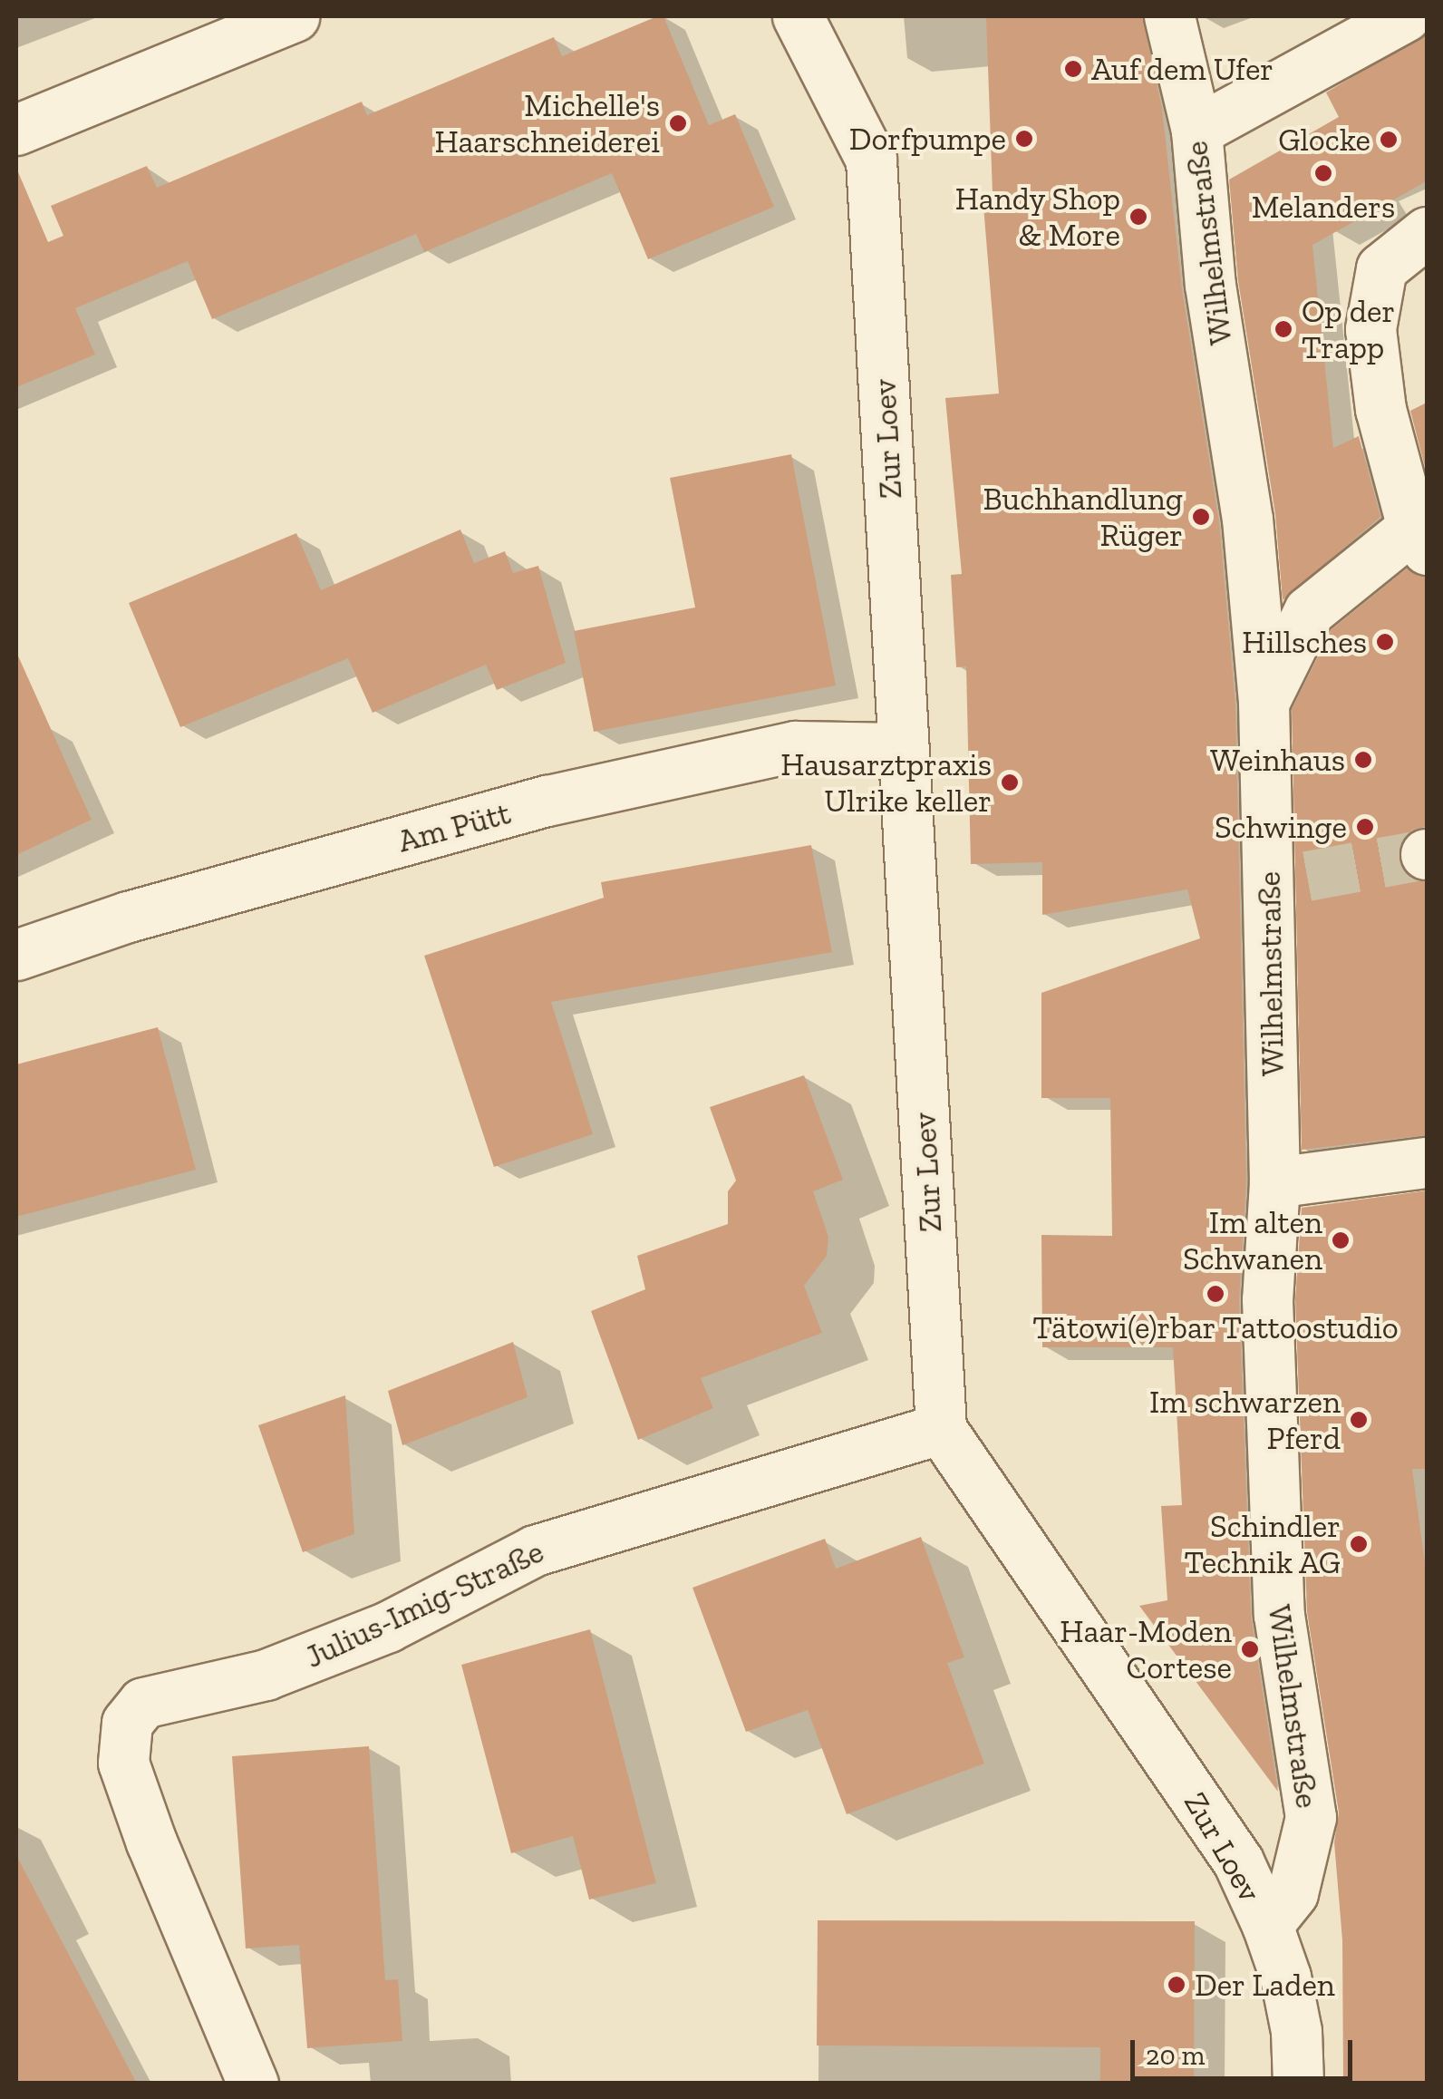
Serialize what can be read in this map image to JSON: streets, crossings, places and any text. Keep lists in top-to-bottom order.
{
  "streets": {
    "street": [
      "Wilhelmstraße",
      "Zur Loev",
      "Am Pütt",
      "Julius-Imig-Straße"
    ]
  },
  "crossings": [
    ["Wilhelmstraße", "Zur Loev"],
    ["Zur Loev", "Am Pütt"],
    ["Zur Loev", "Julius-Imig-Straße"]
  ],
  "places": [
    "Auf dem Ufer",
    "Michelle's Haarschneiderei",
    "Dorfpumpe",
    "Glocke",
    "Melanders",
    "Handy Shop & More",
    "Op der Trapp",
    "Buchhandlung Rüger",
    "Hillsches",
    "Weinhaus",
    "Hausarztpraxis Ulrike keller",
    "Schwinge",
    "Im alten Schwanen",
    "Tätowi(e)rbar Tattoostudio",
    "Im schwarzen Pferd",
    "Schindler Technik AG",
    "Haar-Moden Cortese",
    "Der Laden"
  ],
  "scale_bar": "20 m"
}
